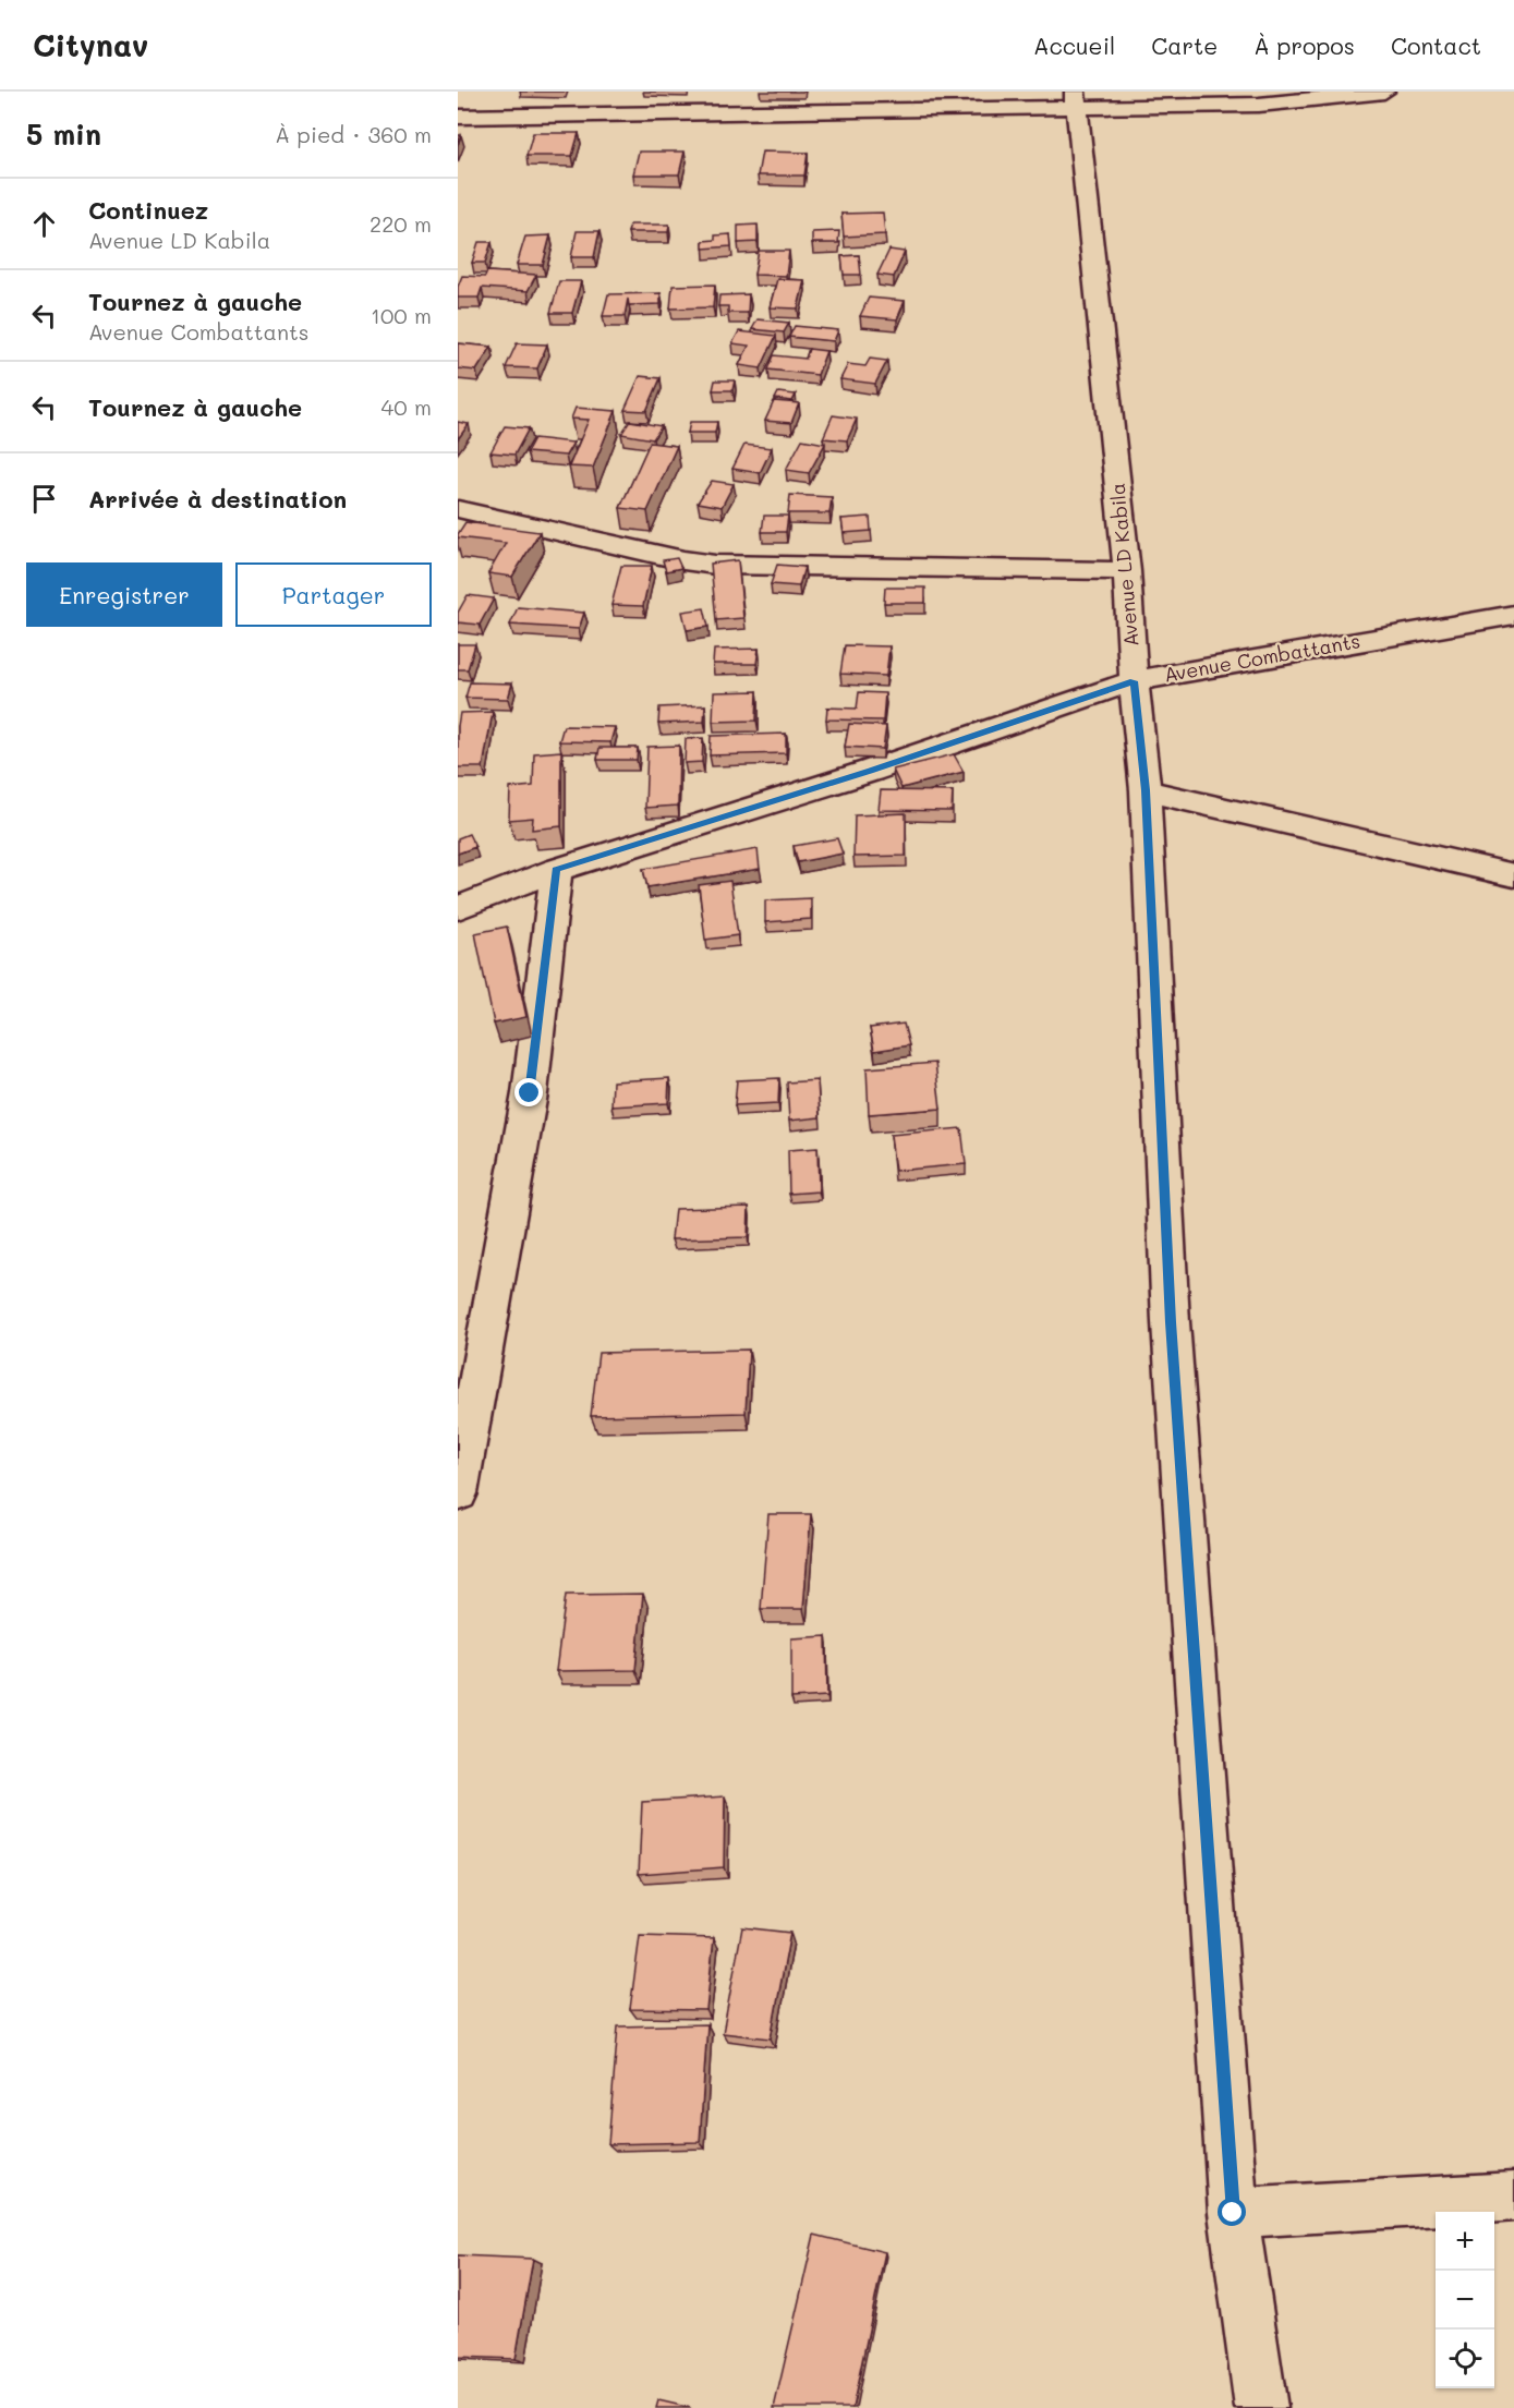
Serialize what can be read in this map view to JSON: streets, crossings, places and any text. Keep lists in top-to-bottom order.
{
  "streets": {
    "street": ["Avenue LD Kabila", "Avenue Combattants"]
  },
  "crossings": [
    ["Avenue LD Kabila", "Avenue Combattants"]
  ],
  "page": {
    "header": "Citynav",
    "nav": [
      "Accueil",
      "Carte",
      "À propos",
      "Contact"
    ],
    "heading": ["5 min", "À pied · 360 m"],
    "list": [
      ["Continuez", "Avenue LD Kabila", "220 m"],
      ["Tournez à gauche", "Avenue Combattants", "100 m"],
      ["Tournez à gauche", "40 m"],
      "Arrivée à destination"
    ],
    "buttons": ["Enregistrer", "Partager"],
    "map_buttons": ["+", "−"]
  }
}
